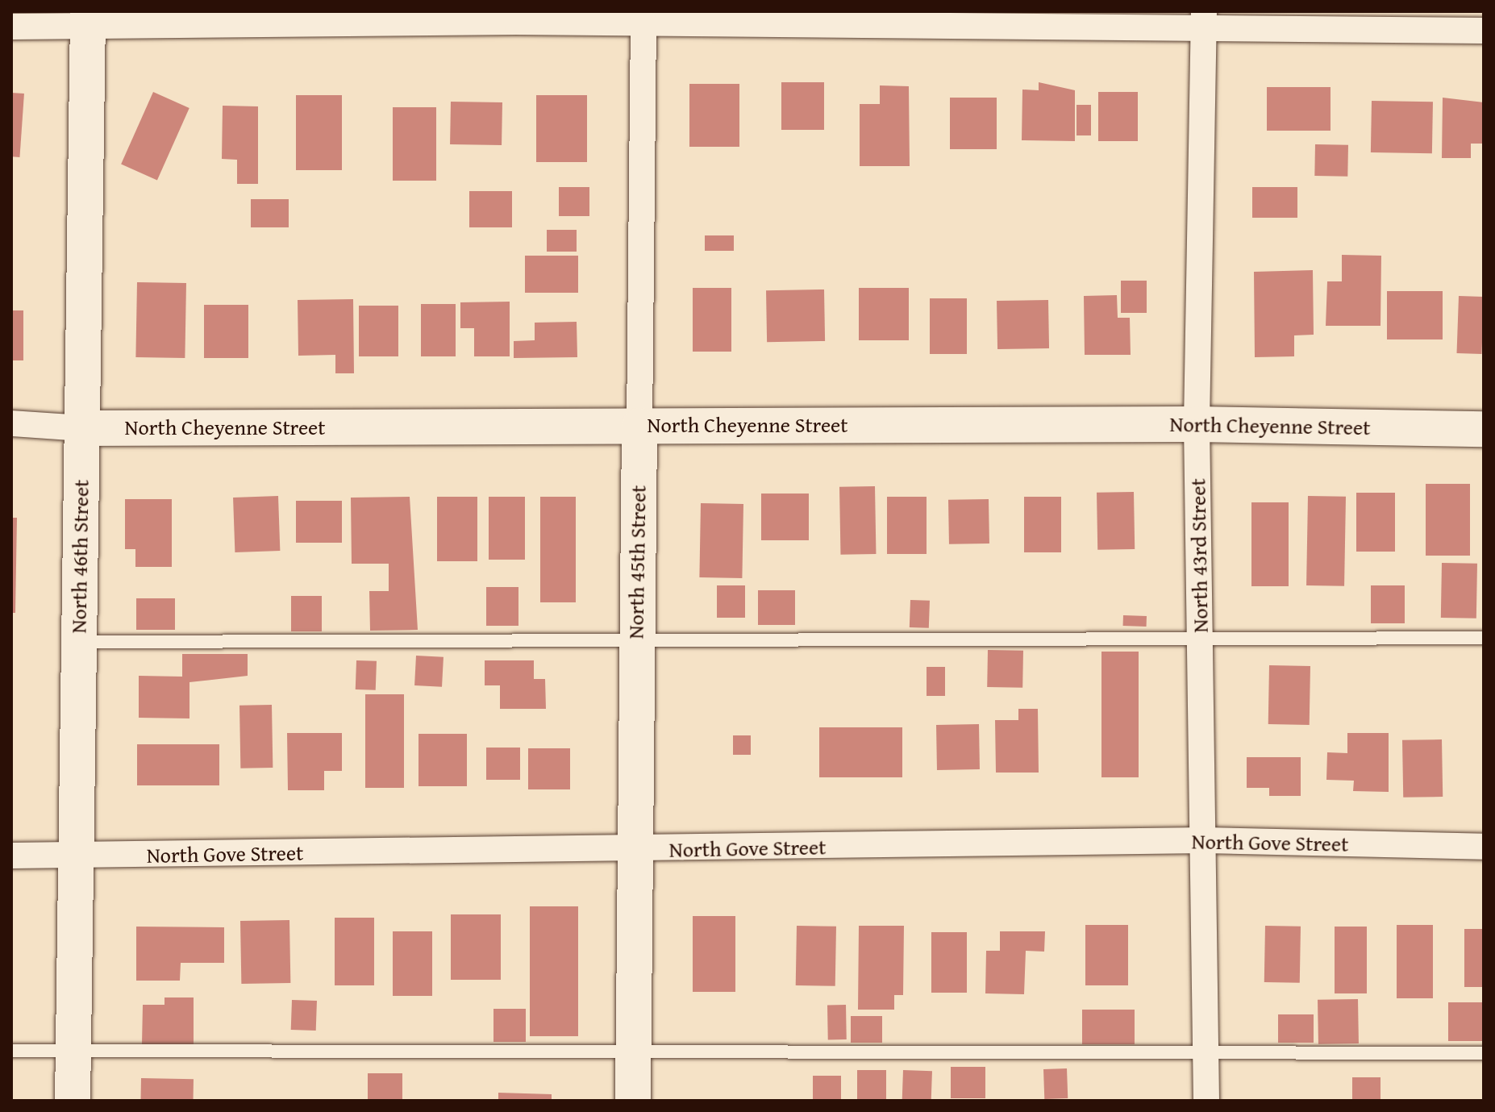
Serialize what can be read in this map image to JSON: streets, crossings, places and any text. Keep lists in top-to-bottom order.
{
  "streets": {
    "street": [
      "North Cheyenne Street",
      "North 43rd Street",
      "North 46th Street",
      "North 45th Street",
      "North Gove Street"
    ]
  },
  "crossings": [
    ["North Cheyenne Street", "North 43rd Street"],
    ["North Cheyenne Street", "North 46th Street"],
    ["North Cheyenne Street", "North 45th Street"],
    ["North 43rd Street", "North Gove Street"],
    ["North 46th Street", "North Gove Street"],
    ["North 45th Street", "North Gove Street"]
  ]
}
